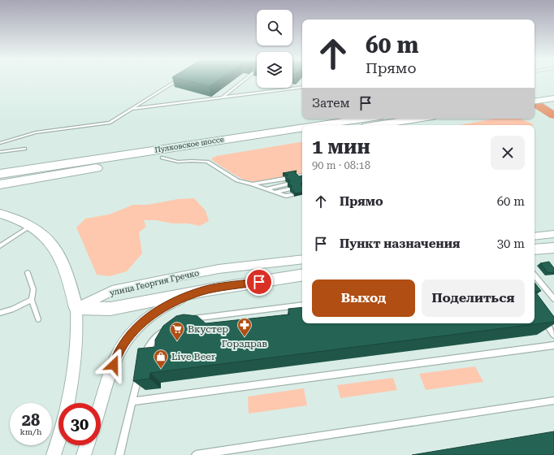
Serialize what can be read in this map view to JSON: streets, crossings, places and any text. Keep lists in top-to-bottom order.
{
  "streets": {
    "highway": ["Пулковское шоссе"],
    "street": ["улица Георгия Гречко"]
  },
  "places": {
    "pharmacy": ["Горздрав"],
    "supermarket": ["Вкустер"],
    "shop": ["Live Beer"]
  },
  "page": {
    "turn": ["60 m", "Прямо"],
    "then": "Затем",
    "heading": ["1 мин", "90 m · 08:18"],
    "list": [
      {
        "name": "Прямо",
        "value": "60 m"
      },
      {
        "name": "Пункт назначения",
        "value": "30 m"
      }
    ],
    "buttons": ["Выход", "Поделиться"],
    "speed": "28 km/h",
    "limit": "30"
  }
}
